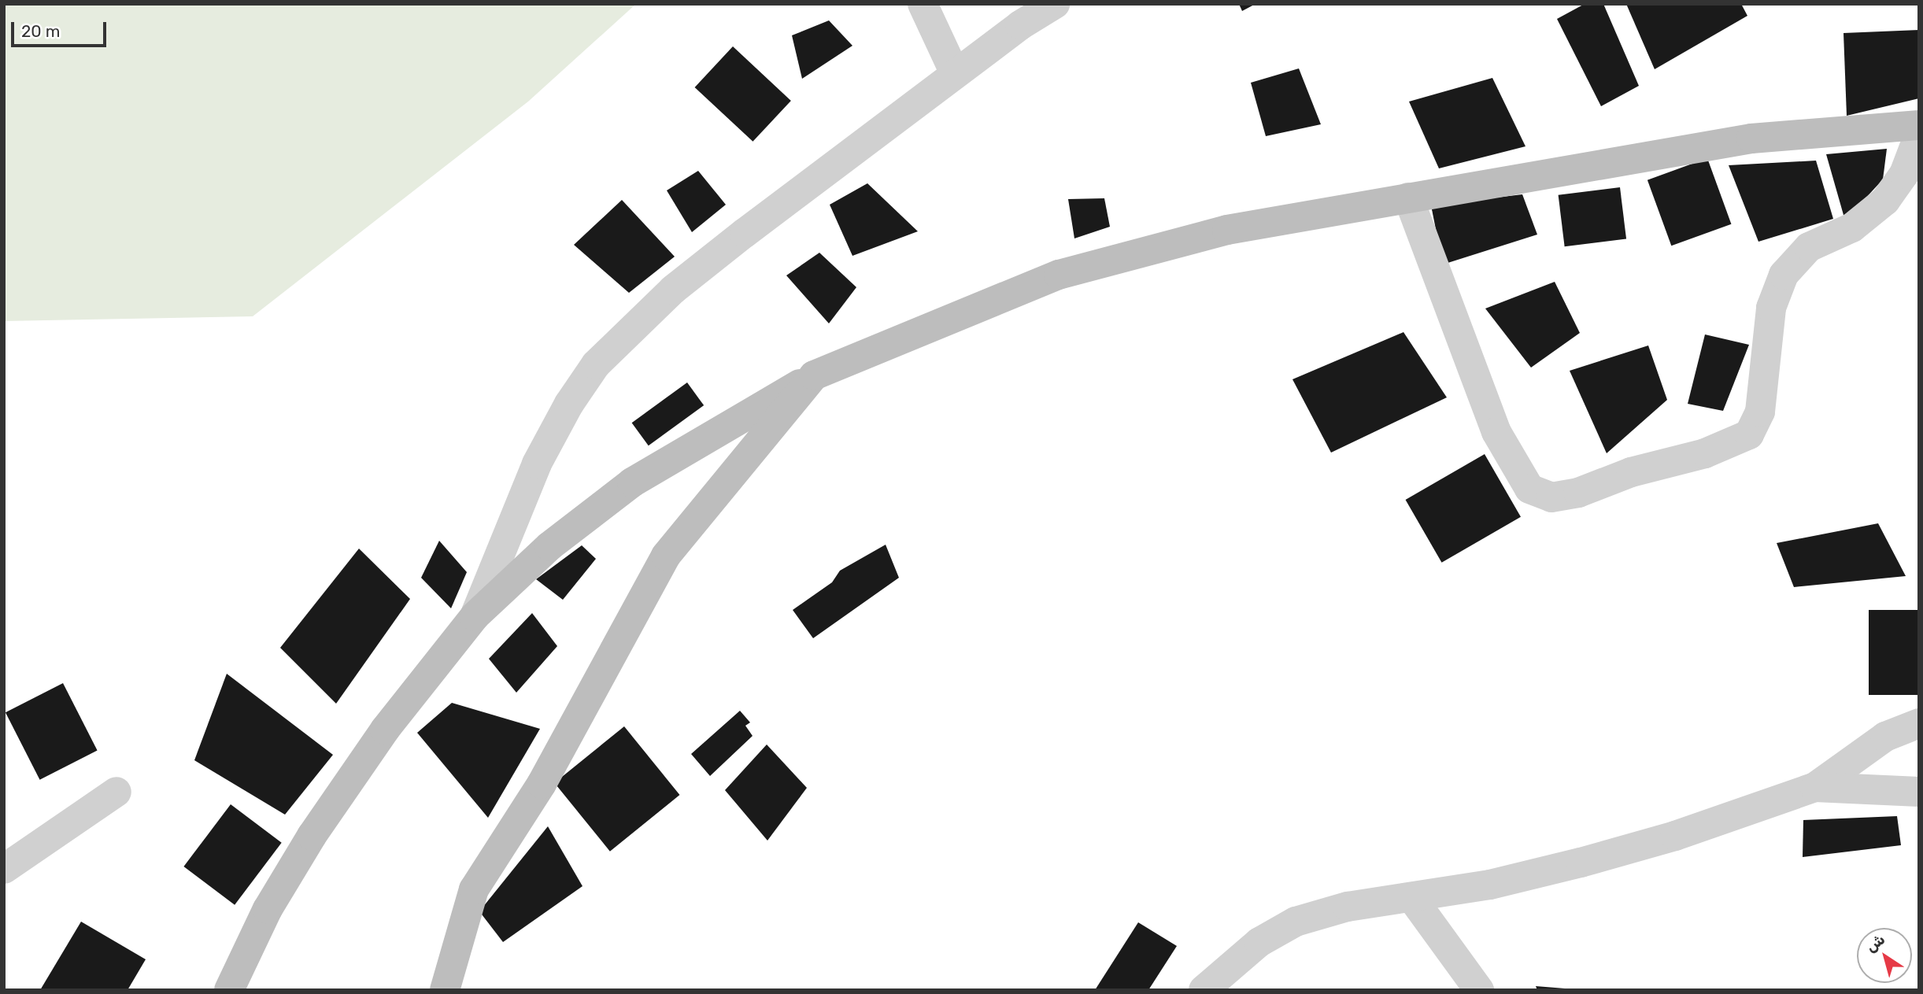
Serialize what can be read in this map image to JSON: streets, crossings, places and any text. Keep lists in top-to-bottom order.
{
  "scale_bar": "20 m",
  "north": "top left"
}
